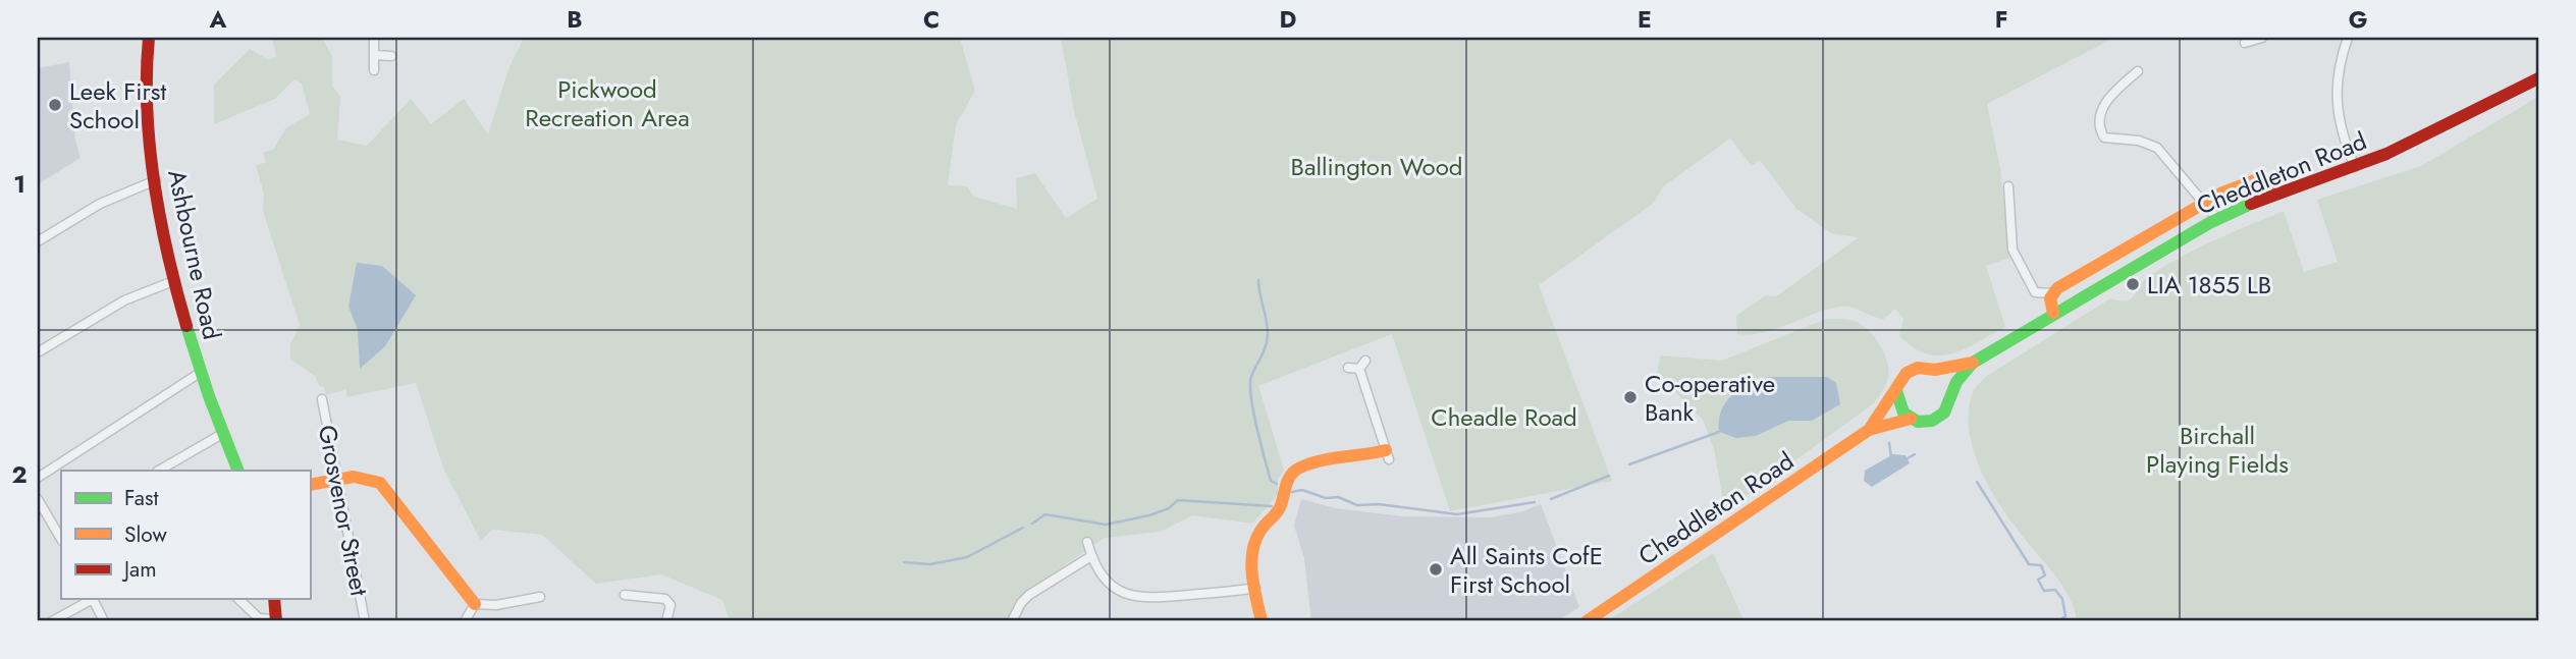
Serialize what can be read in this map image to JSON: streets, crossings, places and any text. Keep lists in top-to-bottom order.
{
  "streets": {
    "main road": ["Cheddleton Road", "Ashbourne Road"],
    "street": ["Grosvenor Street"]
  },
  "parks": [
    "Pickwood Recreation Area",
    "Ballington Wood",
    "Cheadle Road",
    "Birchall Playing Fields"
  ],
  "places": [
    "Leek First School",
    "LIA 1855 LB",
    "Co-operative Bank",
    "All Saints CofE First School"
  ],
  "legend": ["Fast", "Slow", "Jam"],
  "grid": {
    "columns": [
      "A",
      "B",
      "C",
      "D",
      "E",
      "F",
      "G"
    ],
    "rows": ["1", "2"]
  }
}
